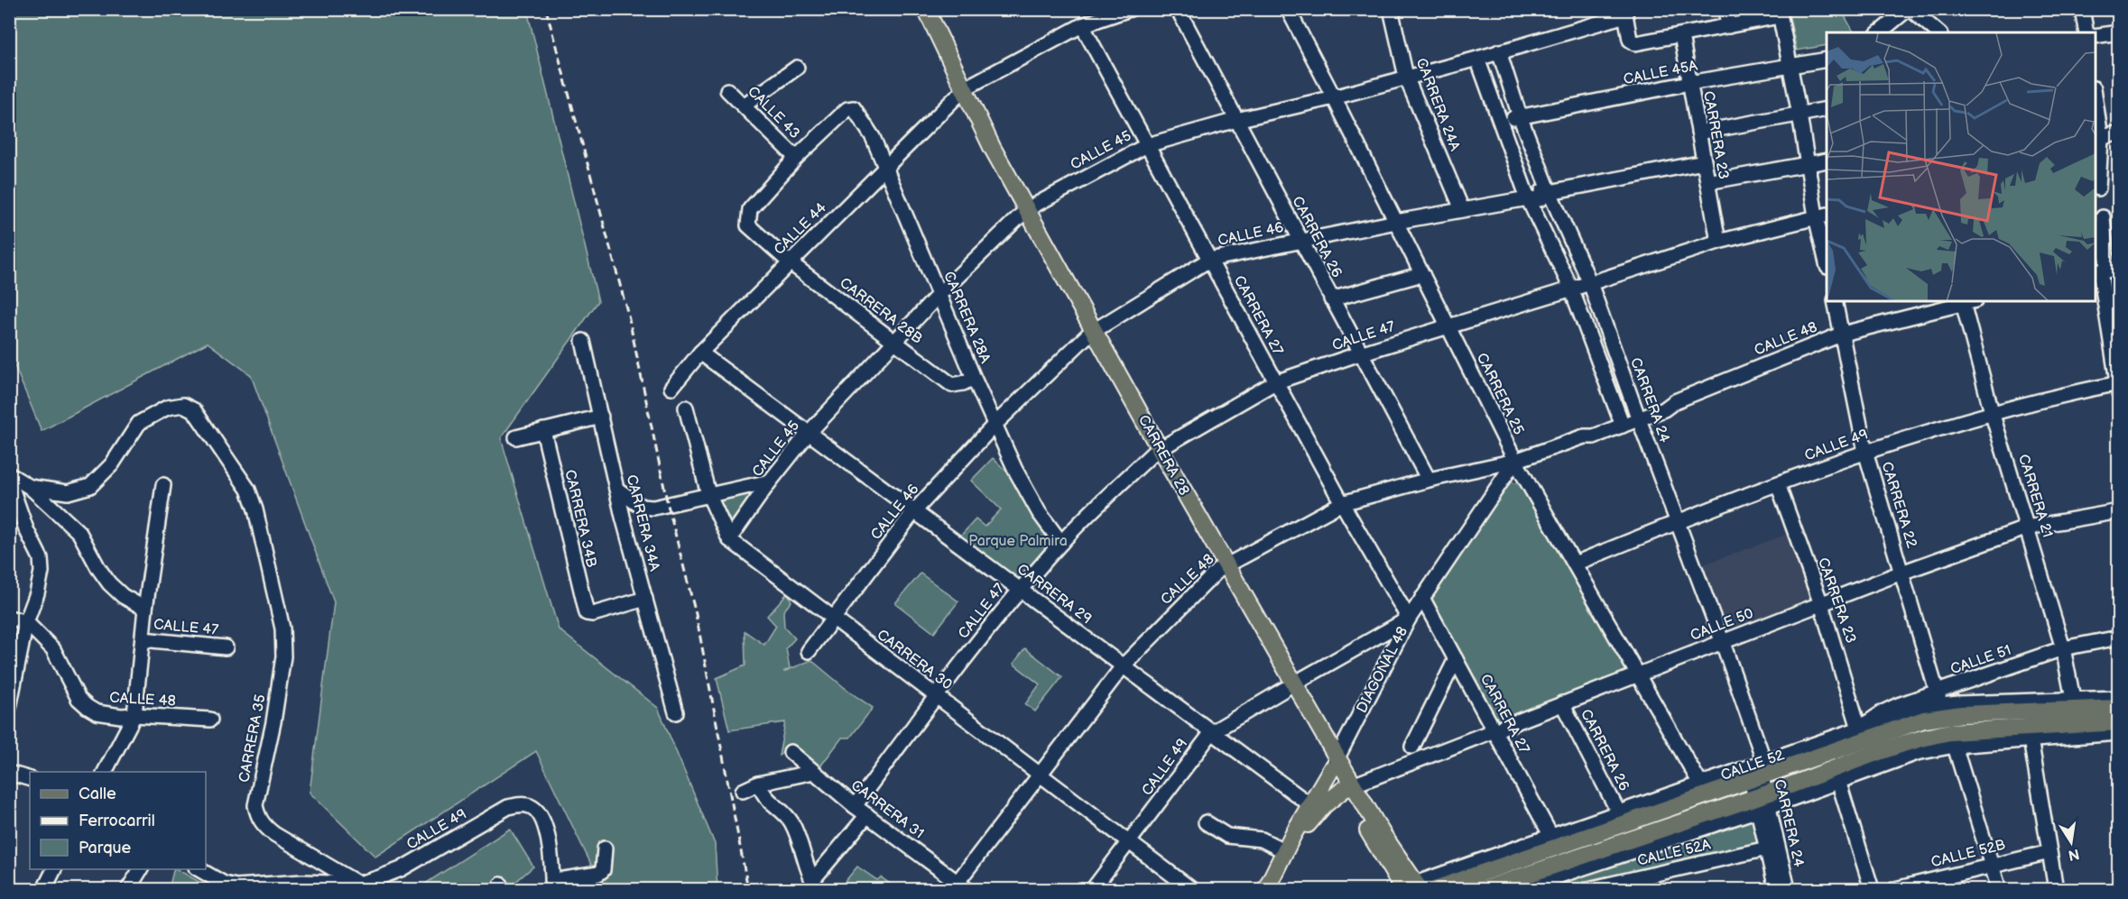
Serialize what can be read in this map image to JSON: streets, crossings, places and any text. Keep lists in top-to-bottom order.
{
  "streets": {
    "main road": ["CARRERA 28", "DIAGONAL 48", "CALLE 52"],
    "street": [
      "CALLE 45A",
      "CARRERA 24A",
      "CALLE 43",
      "CARRERA 23",
      "CALLE 45",
      "CALLE 44",
      "CALLE 46",
      "CARRERA 26",
      "CARRERA 28B",
      "CARRERA 27",
      "CARRERA 28A",
      "CALLE 47",
      "CALLE 48",
      "CARRERA 25",
      "CARRERA 24",
      "CALLE 49",
      "CARRERA 21",
      "CARRERA 22",
      "CARRERA 34B",
      "CARRERA 34A",
      "CARRERA 29",
      "CALLE 50",
      "CARRERA 30",
      "CALLE 51",
      "CARRERA 35",
      "CARRERA 31",
      "CALLE 52A",
      "CALLE 52B"
    ]
  },
  "crossings": [
    ["CALLE 45A", "CARRERA 23"],
    ["CALLE 45A", "CARRERA 24"],
    ["CARRERA 24A", "CALLE 45"],
    ["CARRERA 24A", "CALLE 46"],
    ["CALLE 43", "CARRERA 28B"],
    ["CALLE 43", "CARRERA 28A"],
    ["CARRERA 23", "CALLE 46"],
    ["CARRERA 23", "CALLE 47"],
    ["CARRERA 23", "CALLE 49"],
    ["CARRERA 23", "CALLE 50"],
    ["CARRERA 23", "CALLE 52"],
    ["CALLE 45", "CARRERA 26"],
    ["CALLE 45", "CARRERA 28B"],
    ["CALLE 45", "CARRERA 27"],
    ["CALLE 45", "CARRERA 28A"],
    ["CALLE 45", "CARRERA 25"],
    ["CALLE 45", "CARRERA 24"],
    ["CALLE 45", "CARRERA 28"],
    ["CALLE 45", "CARRERA 29"],
    ["CALLE 45", "CARRERA 30"],
    ["CALLE 44", "CARRERA 28B"],
    ["CALLE 44", "CARRERA 27"],
    ["CALLE 44", "CARRERA 28A"],
    ["CALLE 44", "CARRERA 28"],
    ["CALLE 44", "CARRERA 29"],
    ["CALLE 46", "CARRERA 26"],
    ["CALLE 46", "CARRERA 27"],
    ["CALLE 46", "CARRERA 28A"],
    ["CALLE 46", "CARRERA 25"],
    ["CALLE 46", "CARRERA 24"],
    ["CALLE 46", "CARRERA 28"],
    ["CALLE 46", "CARRERA 29"],
    ["CALLE 46", "CARRERA 30"],
    ["CARRERA 26", "CALLE 47"],
    ["CARRERA 26", "CALLE 48"],
    ["CARRERA 26", "CALLE 50"],
    ["CARRERA 26", "CALLE 52"],
    ["CARRERA 28B", "CARRERA 28A"],
    ["CARRERA 27", "CALLE 47"],
    ["CARRERA 27", "CALLE 48"],
    ["CARRERA 27", "CALLE 49"],
    ["CARRERA 27", "CALLE 50"],
    ["CARRERA 27", "DIAGONAL 48"],
    ["CARRERA 27", "CALLE 52"],
    ["CARRERA 28A", "CALLE 47"],
    ["CALLE 47", "CARRERA 25"],
    ["CALLE 47", "CARRERA 24"],
    ["CALLE 47", "CARRERA 28"],
    ["CALLE 47", "CARRERA 29"],
    ["CALLE 47", "CARRERA 30"],
    ["CALLE 47", "CARRERA 31"],
    ["CALLE 48", "CARRERA 25"],
    ["CALLE 48", "CARRERA 24"],
    ["CALLE 48", "CARRERA 28"],
    ["CALLE 48", "CARRERA 21"],
    ["CALLE 48", "CARRERA 22"],
    ["CALLE 48", "CARRERA 29"],
    ["CALLE 48", "CARRERA 30"],
    ["CALLE 48", "DIAGONAL 48"],
    ["CALLE 48", "CARRERA 31"],
    ["CARRERA 25", "CALLE 49"],
    ["CARRERA 25", "CALLE 50"],
    ["CARRERA 25", "DIAGONAL 48"],
    ["CARRERA 25", "CALLE 52"],
    ["CARRERA 24", "CALLE 49"],
    ["CARRERA 24", "CALLE 50"],
    ["CARRERA 24", "CALLE 52"],
    ["CARRERA 24", "CALLE 52A"],
    ["CALLE 49", "CARRERA 28"],
    ["CALLE 49", "CARRERA 21"],
    ["CALLE 49", "CARRERA 22"],
    ["CALLE 49", "CARRERA 29"],
    ["CALLE 49", "CARRERA 30"],
    ["CALLE 49", "DIAGONAL 48"],
    ["CALLE 49", "CARRERA 35"],
    ["CARRERA 28", "CALLE 50"],
    ["CARRERA 28", "DIAGONAL 48"],
    ["CARRERA 28", "CALLE 52"],
    ["CARRERA 21", "CALLE 50"],
    ["CARRERA 21", "CALLE 51"],
    ["CARRERA 21", "CALLE 52"],
    ["CARRERA 22", "CALLE 50"],
    ["CARRERA 22", "CALLE 51"],
    ["CARRERA 22", "CALLE 52"],
    ["CARRERA 34B", "CARRERA 34A"],
    ["CARRERA 29", "DIAGONAL 48"],
    ["CALLE 51", "CALLE 52"]
  ],
  "parks": ["Parque Palmira"],
  "legend": ["Calle", "Ferrocarril", "Parque"],
  "north": "bottom"
}
